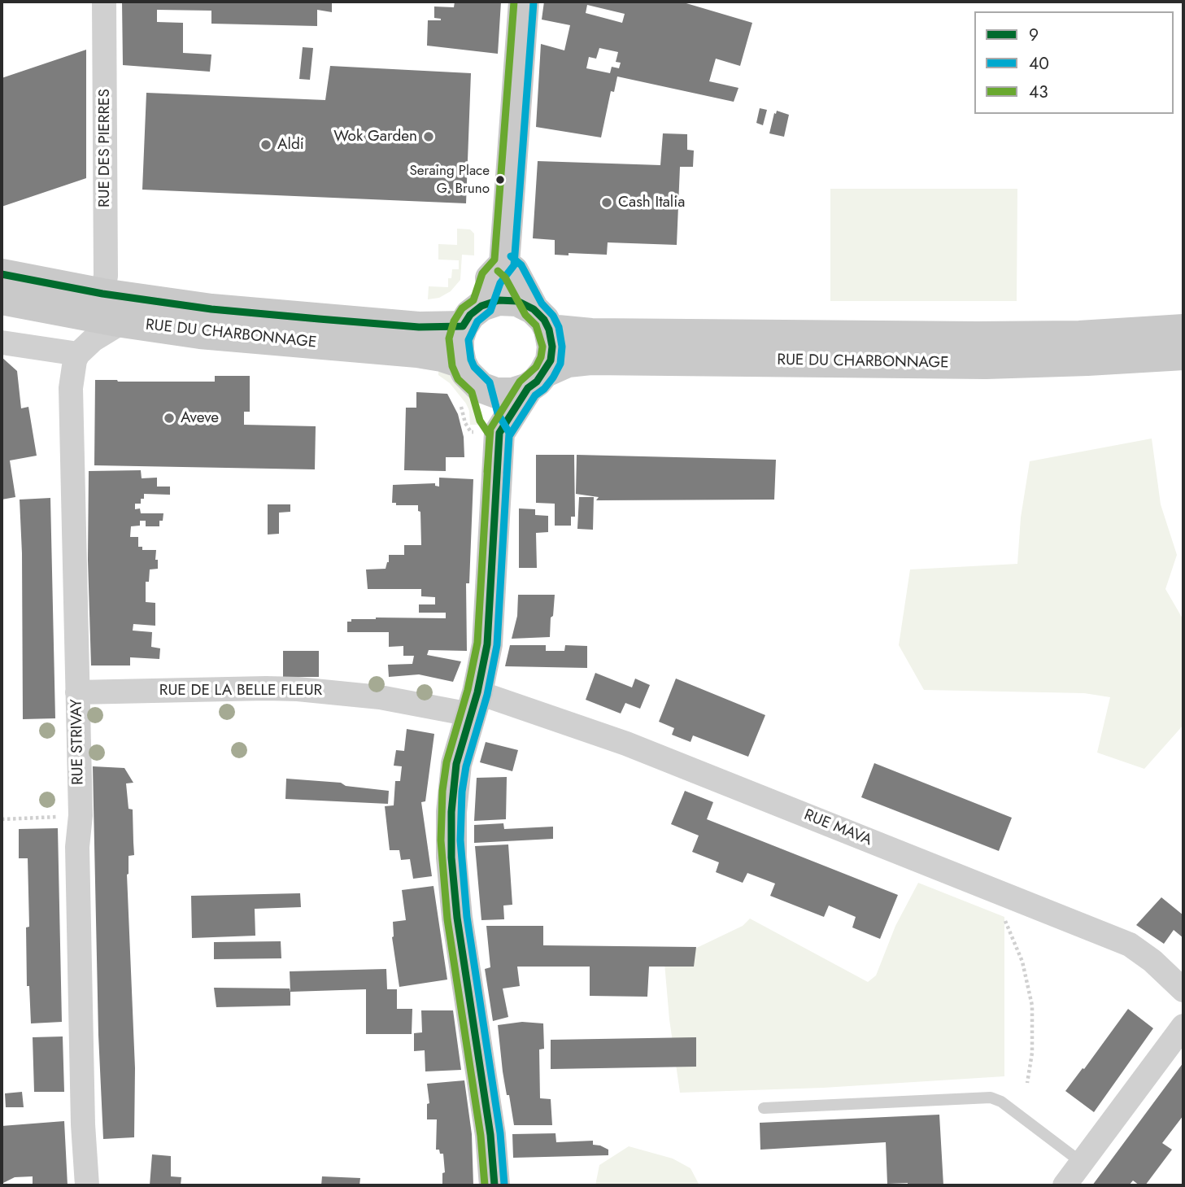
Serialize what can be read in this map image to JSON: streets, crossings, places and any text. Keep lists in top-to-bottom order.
{
  "streets": {
    "main road": ["RUE DU CHARBONNAGE"],
    "street": [
      "RUE DES PIERRES",
      "RUE DE LA BELLE FLEUR",
      "RUE STRIVAY",
      "RUE MAVA"
    ]
  },
  "crossings": [
    ["RUE DES PIERRES", "RUE DU CHARBONNAGE"],
    ["RUE DE LA BELLE FLEUR", "RUE STRIVAY"],
    ["RUE DE LA BELLE FLEUR", "RUE MAVA"]
  ],
  "places": [
    "Wok Garden",
    "Aldi",
    "Seraing Place G. Bruno",
    "Cash Italia",
    "Aveve"
  ],
  "lines": ["transit line 43", "transit line 40", "transit line 9"],
  "legend": ["9", "40", "43"]
}
